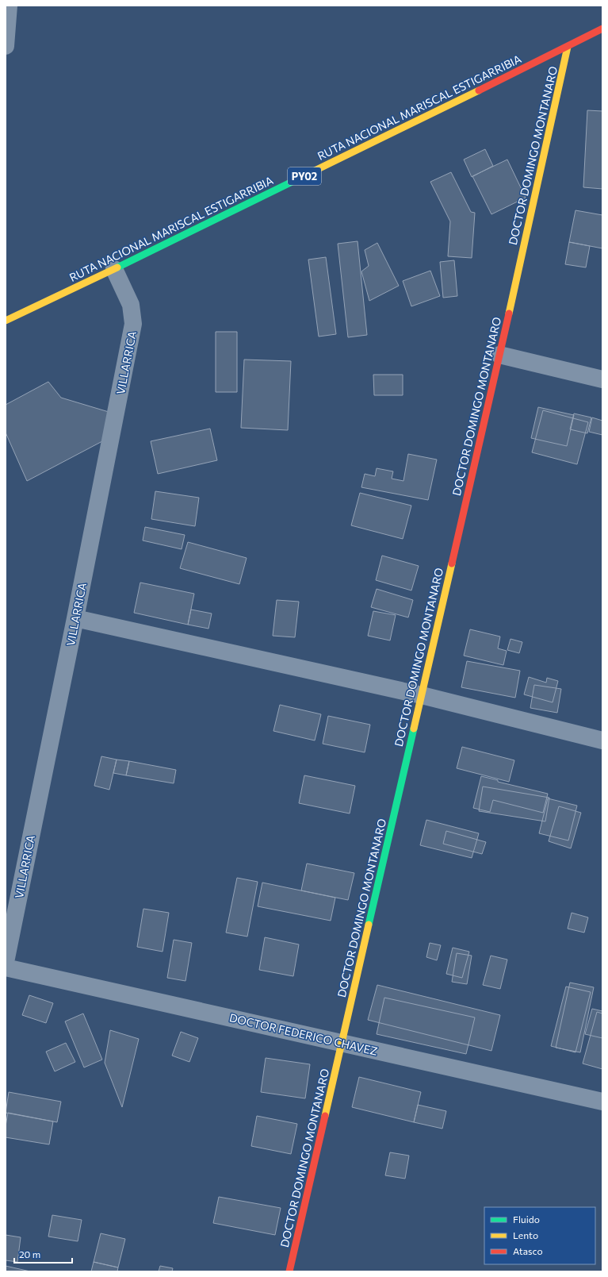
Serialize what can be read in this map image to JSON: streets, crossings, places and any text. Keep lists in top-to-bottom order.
{
  "streets": {
    "street": [
      "RUTA NACIONAL MARISCAL ESTIGARRIBIA",
      "DOCTOR DOMINGO MONTANARO",
      "PY02",
      "VILLARRICA",
      "DOCTOR FEDERICO CHAVEZ"
    ]
  },
  "crossings": [
    ["RUTA NACIONAL MARISCAL ESTIGARRIBIA", "DOCTOR DOMINGO MONTANARO"],
    ["RUTA NACIONAL MARISCAL ESTIGARRIBIA", "VILLARRICA"],
    ["DOCTOR DOMINGO MONTANARO", "DOCTOR FEDERICO CHAVEZ"]
  ],
  "legend": ["Fluido", "Lento", "Atasco"],
  "scale_bar": "20 m"
}
